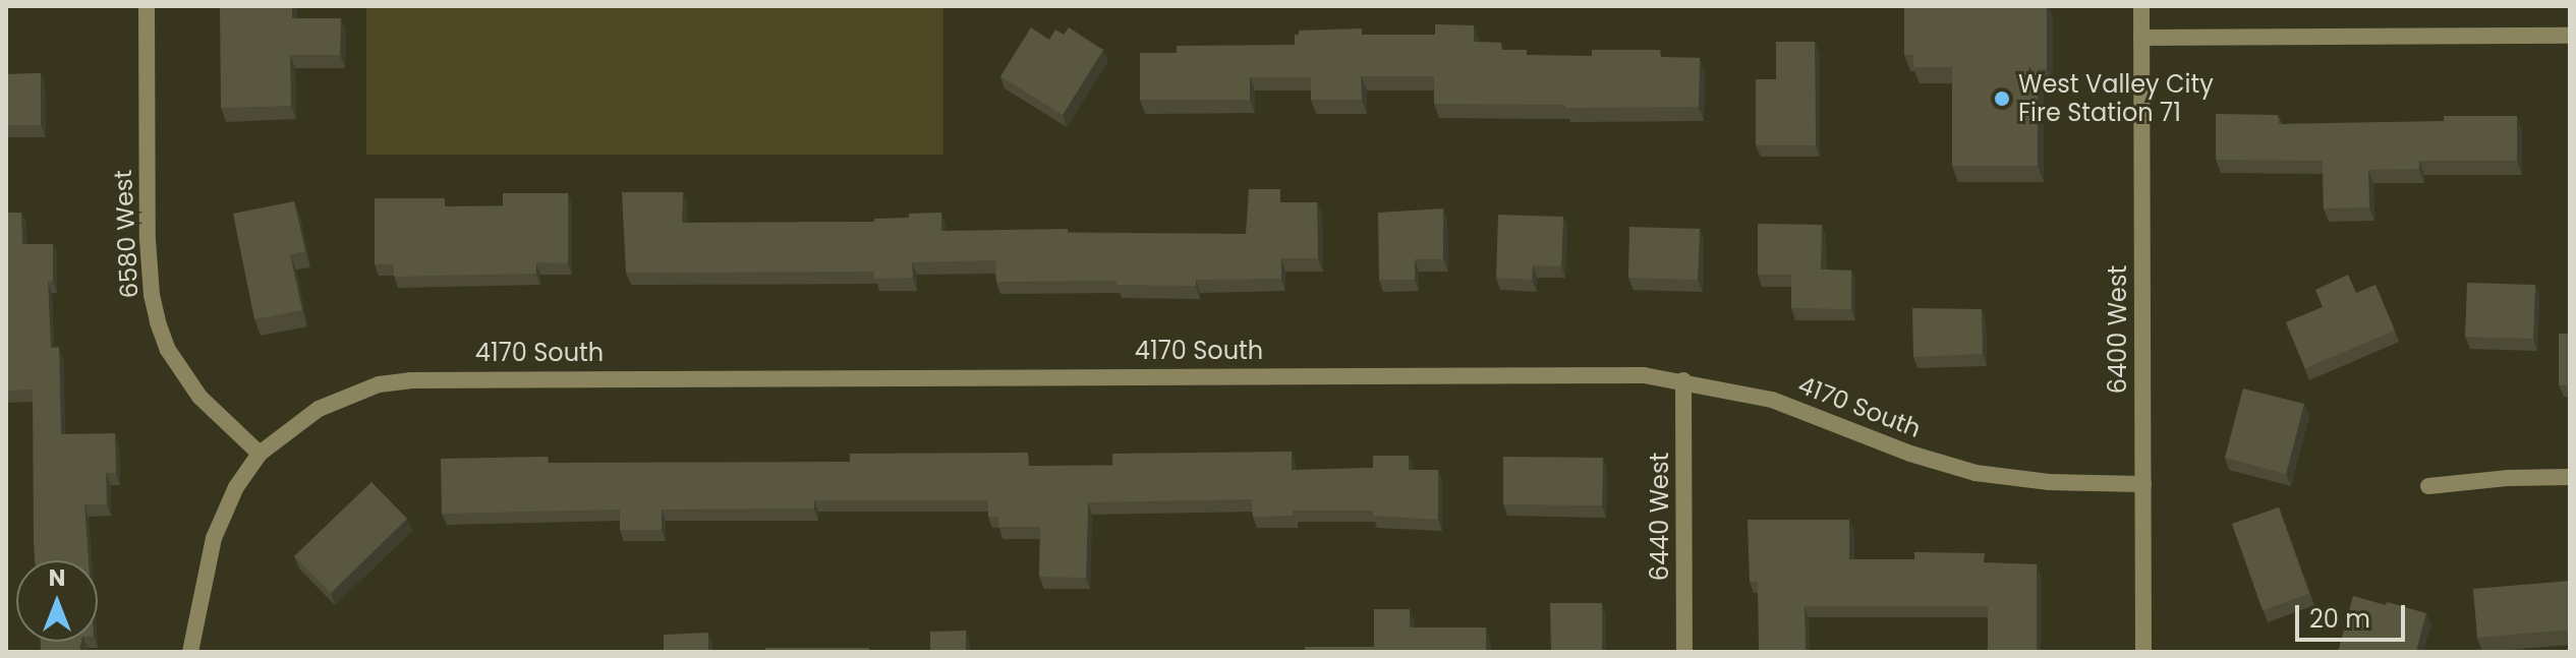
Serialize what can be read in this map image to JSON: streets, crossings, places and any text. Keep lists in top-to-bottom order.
{
  "streets": {
    "street": [
      "6580 West",
      "6400 West",
      "4170 South",
      "6440 West"
    ]
  },
  "crossings": [
    ["6580 West", "4170 South"],
    ["6400 West", "4170 South"],
    ["4170 South", "6440 West"]
  ],
  "places": ["West Valley City Fire Station 71"],
  "scale_bar": "20 m",
  "north": "top"
}
